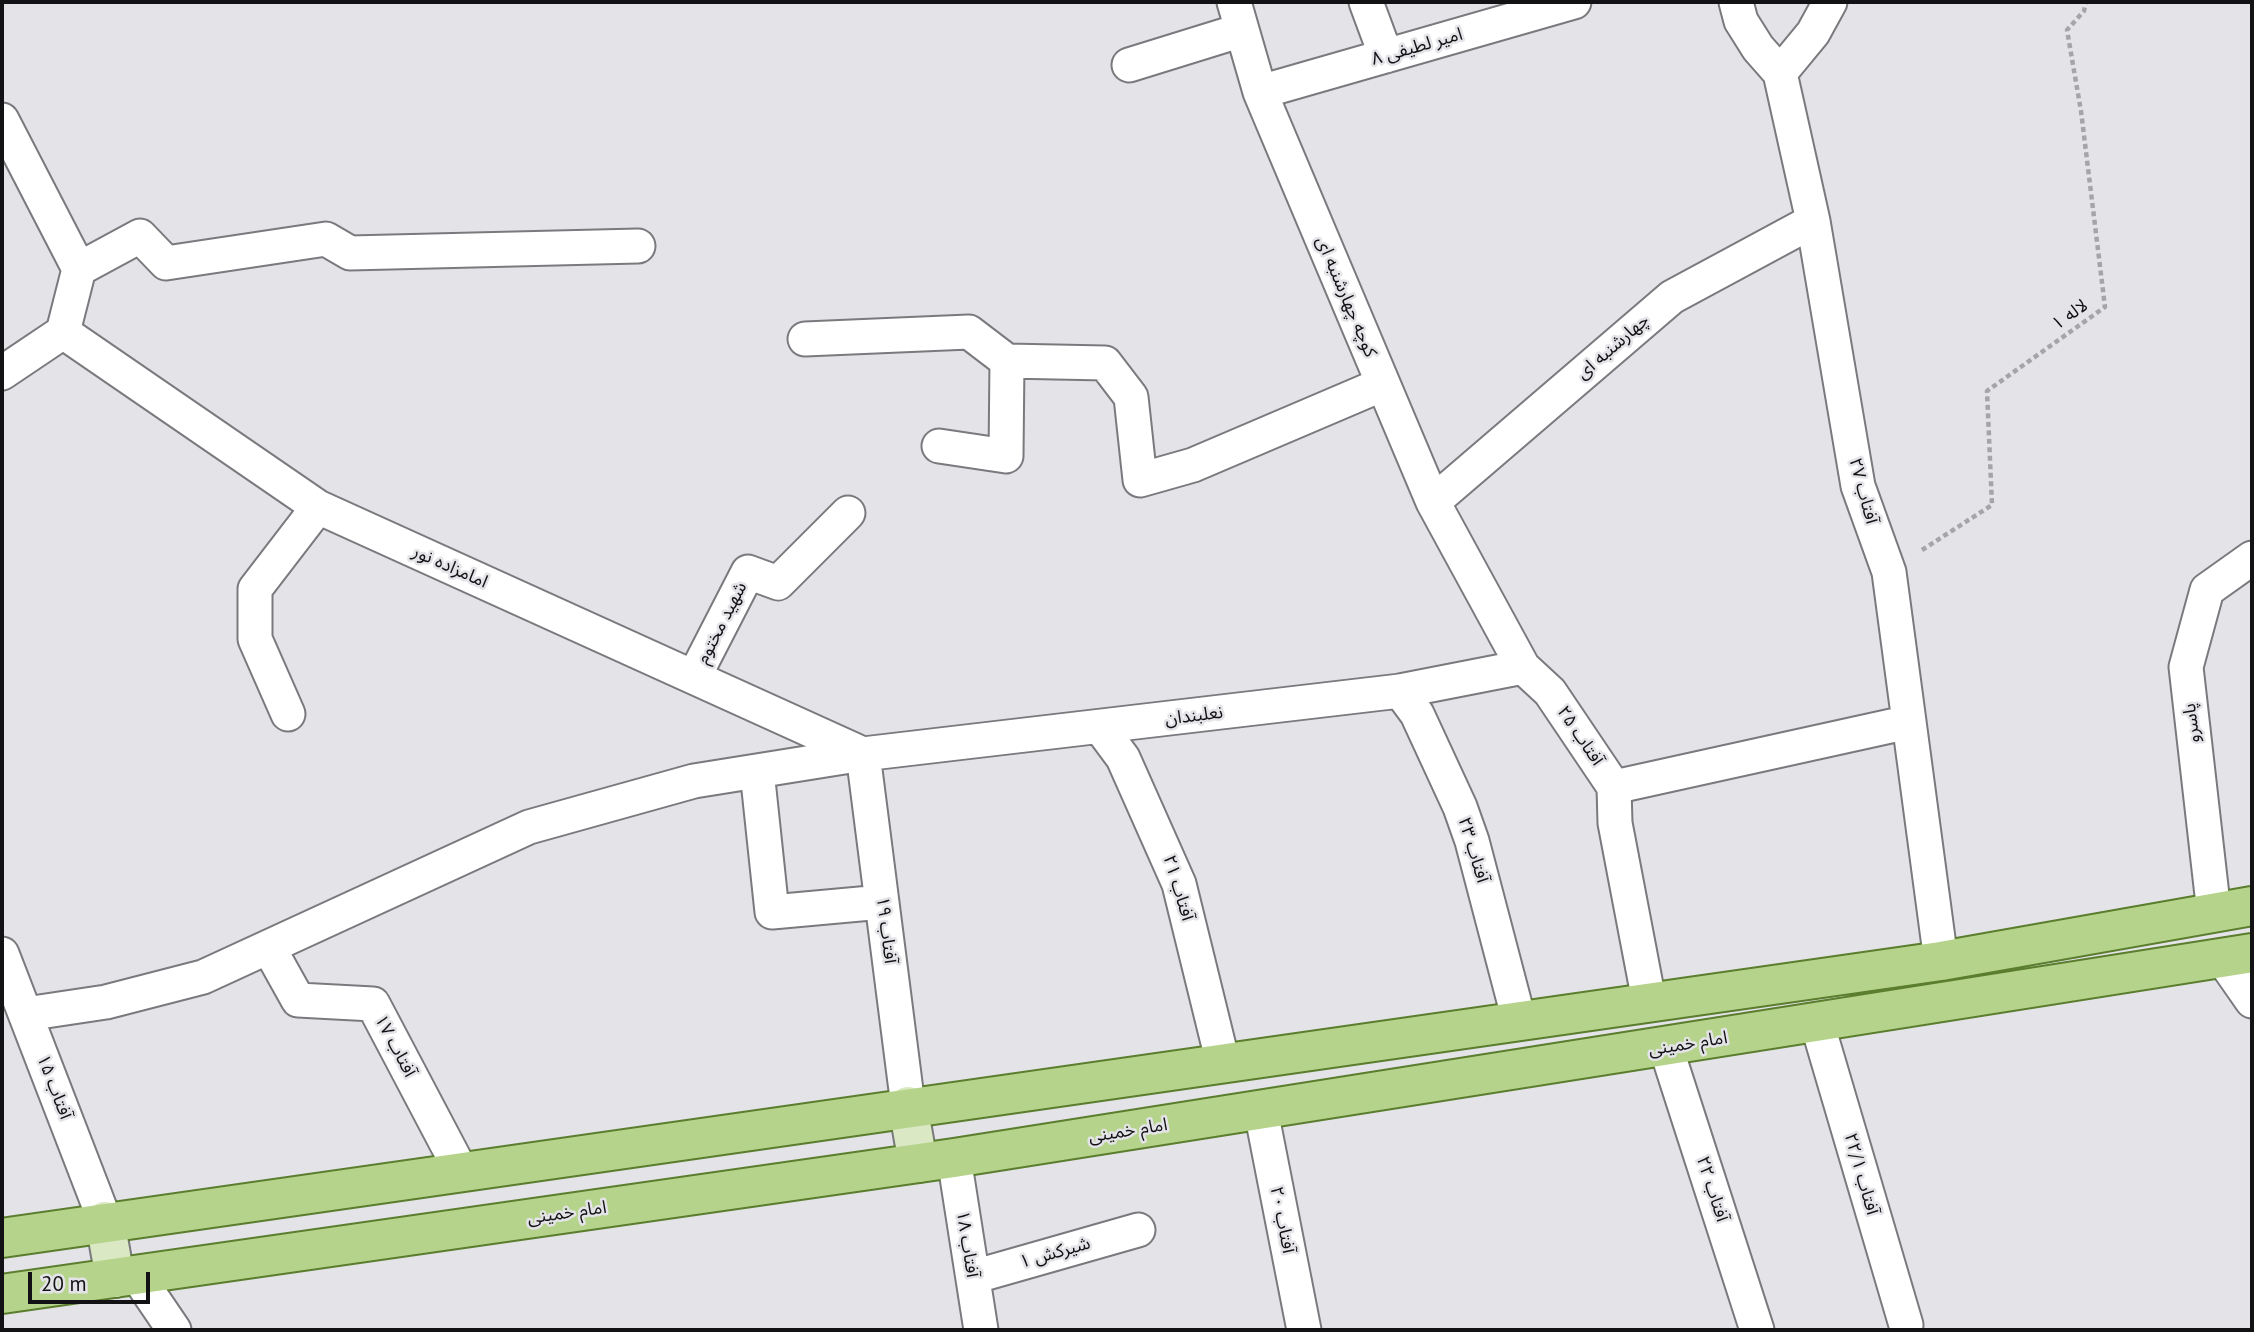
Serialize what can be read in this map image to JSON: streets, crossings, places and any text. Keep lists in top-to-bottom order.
{
  "streets": {
    "main road": ["امام خمینی"],
    "street": [
      "۸ امیر لطیفی",
      "کوچه چهارشنبه ای",
      "چهارشنبه ای",
      "آفتاب ۲۷",
      "امامزاده نور",
      "شهید مختوم",
      "نعلبندان",
      "پاسرو",
      "آفتاب ۲۵",
      "آفتاب ۲۳",
      "آفتاب ۲۱",
      "۱۹ آفتاب",
      "۱۷ آفتاب",
      "آفتاب ۱۵",
      "آفتاب ۲۲/۱",
      "آفتاب ۲۲",
      "۲۰ آفتاب",
      "آفتاب ۱۸",
      "شیرکش ۱"
    ],
    "path": ["لاله ۱"]
  },
  "crossings": [
    ["۸ امیر لطیفی", "کوچه چهارشنبه ای"],
    ["کوچه چهارشنبه ای", "چهارشنبه ای"],
    ["کوچه چهارشنبه ای", "آفتاب ۲۵"],
    ["لاله ۱", "آفتاب ۲۷"],
    ["چهارشنبه ای", "آفتاب ۲۷"],
    ["چهارشنبه ای", "آفتاب ۲۵"],
    ["امامزاده نور", "شهید مختوم"],
    ["امامزاده نور", "نعلبندان"],
    ["امامزاده نور", "۱۹ آفتاب"],
    ["نعلبندان", "آفتاب ۲۵"],
    ["نعلبندان", "آفتاب ۲۳"],
    ["نعلبندان", "آفتاب ۲۱"],
    ["نعلبندان", "۱۹ آفتاب"],
    ["نعلبندان", "۱۷ آفتاب"],
    ["نعلبندان", "آفتاب ۱۵"],
    ["امام خمینی", "آفتاب ۲۲/۱"],
    ["امام خمینی", "آفتاب ۲۲"],
    ["امام خمینی", "۲۰ آفتاب"],
    ["امام خمینی", "آفتاب ۱۸"],
    ["آفتاب ۱۸", "شیرکش ۱"]
  ],
  "scale_bar": "20 m"
}
